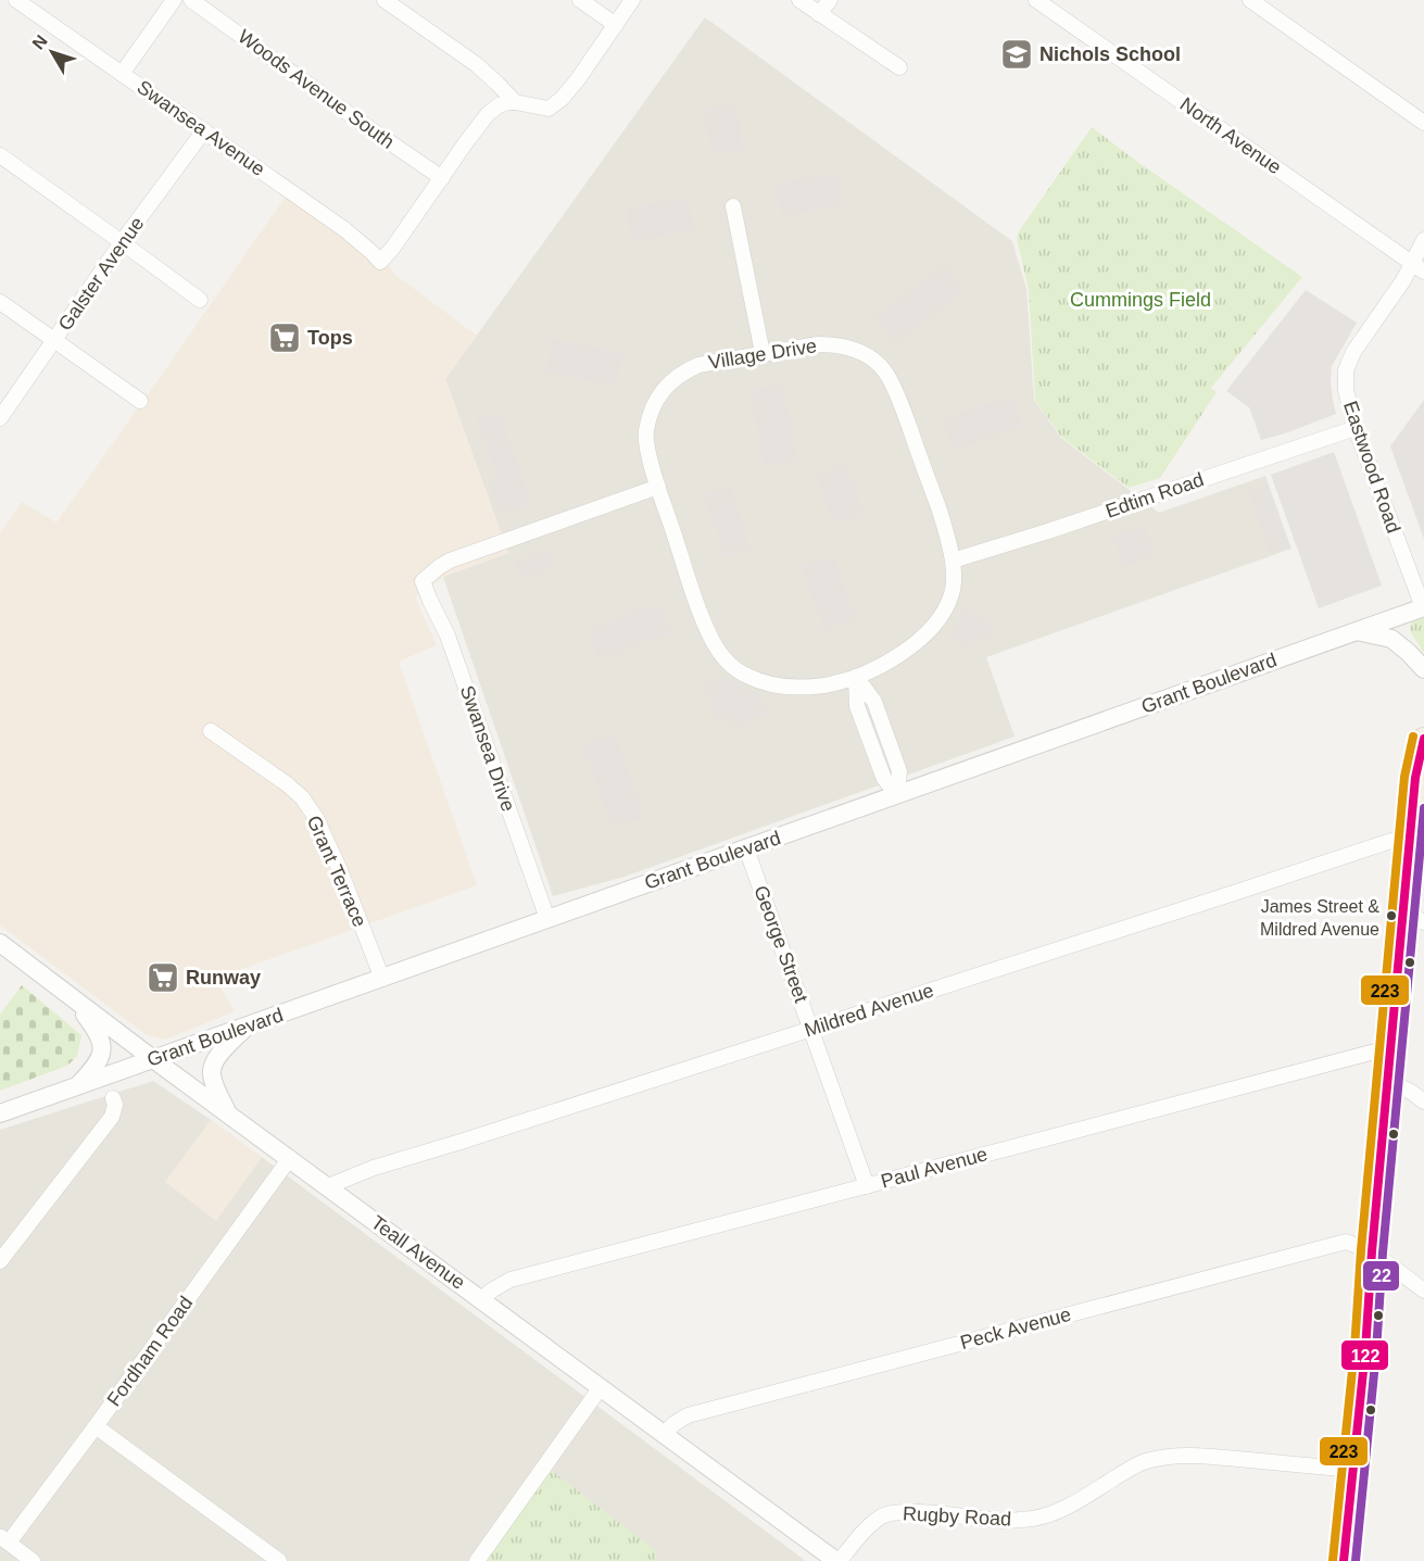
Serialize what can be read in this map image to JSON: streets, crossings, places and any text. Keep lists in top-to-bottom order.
{
  "streets": {
    "street": [
      "Woods Avenue South",
      "Swansea Avenue",
      "North Avenue",
      "Galster Avenue",
      "Village Drive",
      "Eastwood Road",
      "Edtim Road",
      "Grant Boulevard",
      "Swansea Drive",
      "Grant Terrace",
      "George Street",
      "Mildred Avenue",
      "Paul Avenue",
      "Teall Avenue",
      "Peck Avenue",
      "Fordham Road",
      "Rugby Road"
    ]
  },
  "crossings": [
    ["Woods Avenue South", "Swansea Avenue"],
    ["Swansea Avenue", "Galster Avenue"],
    ["North Avenue", "Eastwood Road"],
    ["Village Drive", "Edtim Road"],
    ["Village Drive", "Swansea Drive"],
    ["Eastwood Road", "Edtim Road"],
    ["Eastwood Road", "Grant Boulevard"],
    ["Grant Boulevard", "Swansea Drive"],
    ["Grant Boulevard", "Grant Terrace"],
    ["Grant Boulevard", "George Street"],
    ["Grant Boulevard", "Teall Avenue"],
    ["George Street", "Mildred Avenue"],
    ["George Street", "Paul Avenue"],
    ["Mildred Avenue", "Teall Avenue"],
    ["Paul Avenue", "Teall Avenue"],
    ["Teall Avenue", "Peck Avenue"],
    ["Teall Avenue", "Fordham Road"],
    ["Teall Avenue", "Rugby Road"]
  ],
  "parks": ["Cummings Field"],
  "places": {
    "school or university": ["Nichols School"],
    "supermarket": ["Tops", "Runway"],
    "other": ["James Street & Mildred Avenue"]
  },
  "lines": ["transit line 223", "transit line 122", "transit line 22"],
  "north": "top left"
}
